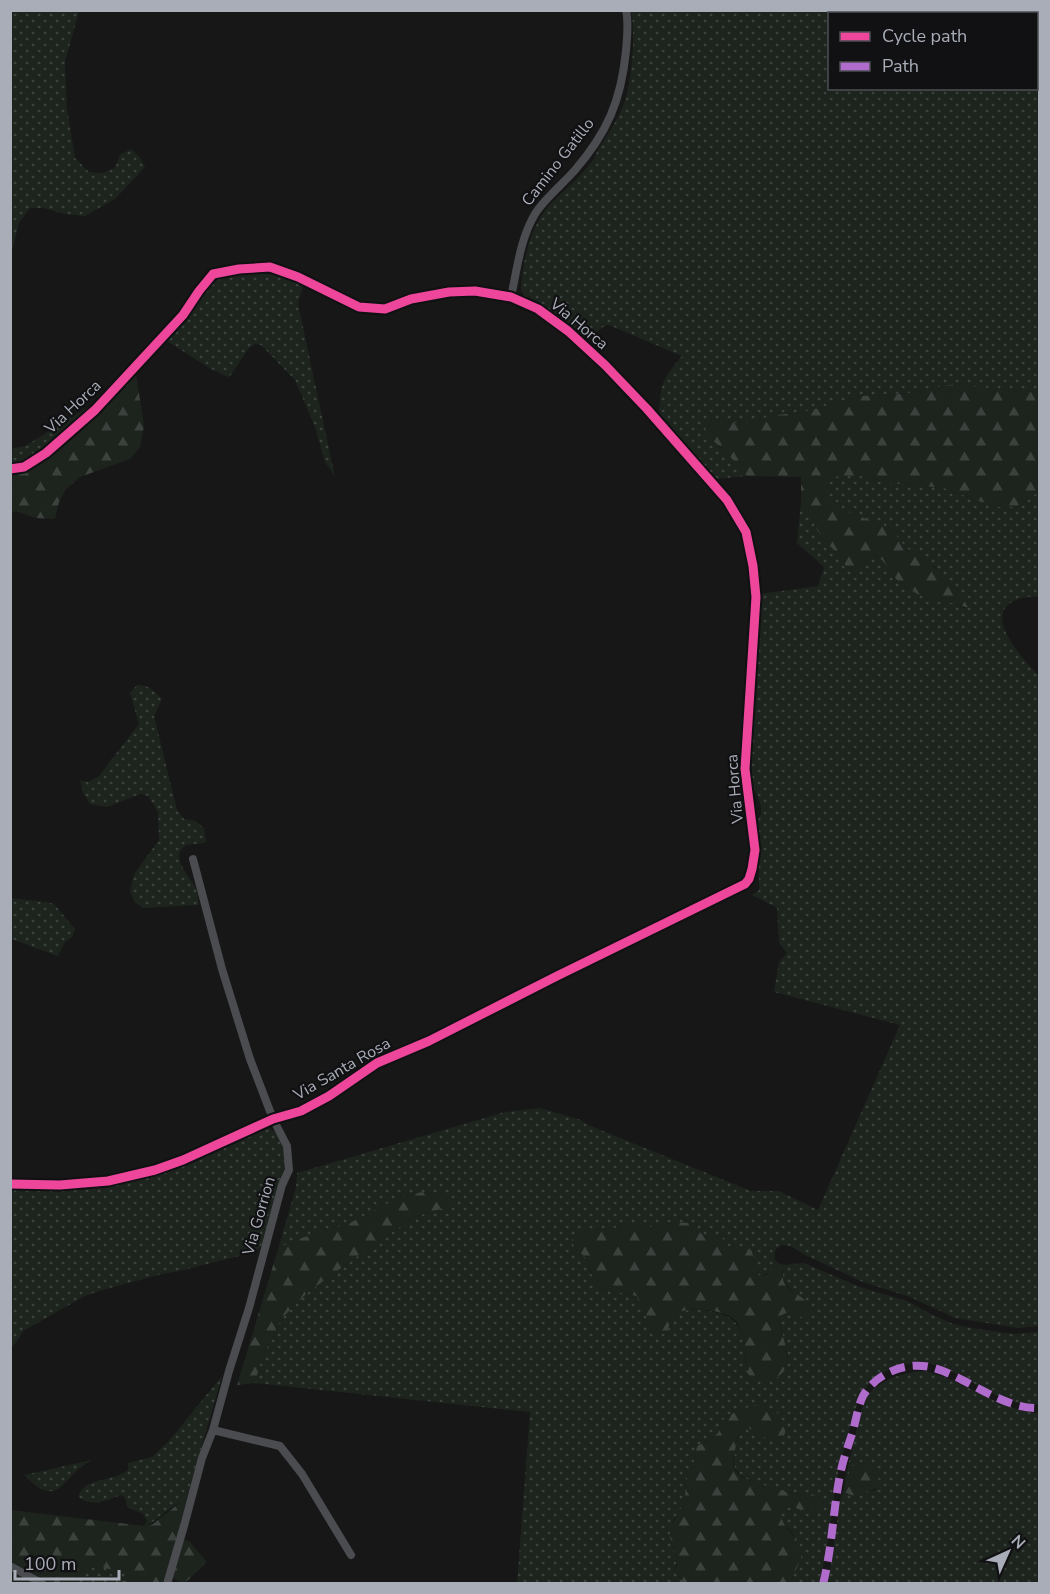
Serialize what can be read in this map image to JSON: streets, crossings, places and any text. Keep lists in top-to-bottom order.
{
  "streets": {
    "street": [
      "Camino Gatillo",
      "Via Horca",
      "Via Santa Rosa",
      "Via Gorrion"
    ]
  },
  "crossings": [
    ["Camino Gatillo", "Via Horca"],
    ["Via Horca", "Via Santa Rosa"],
    ["Via Santa Rosa", "Via Gorrion"]
  ],
  "legend": ["Cycle path", "Path"],
  "scale_bar": "100 m",
  "north": "top right"
}
